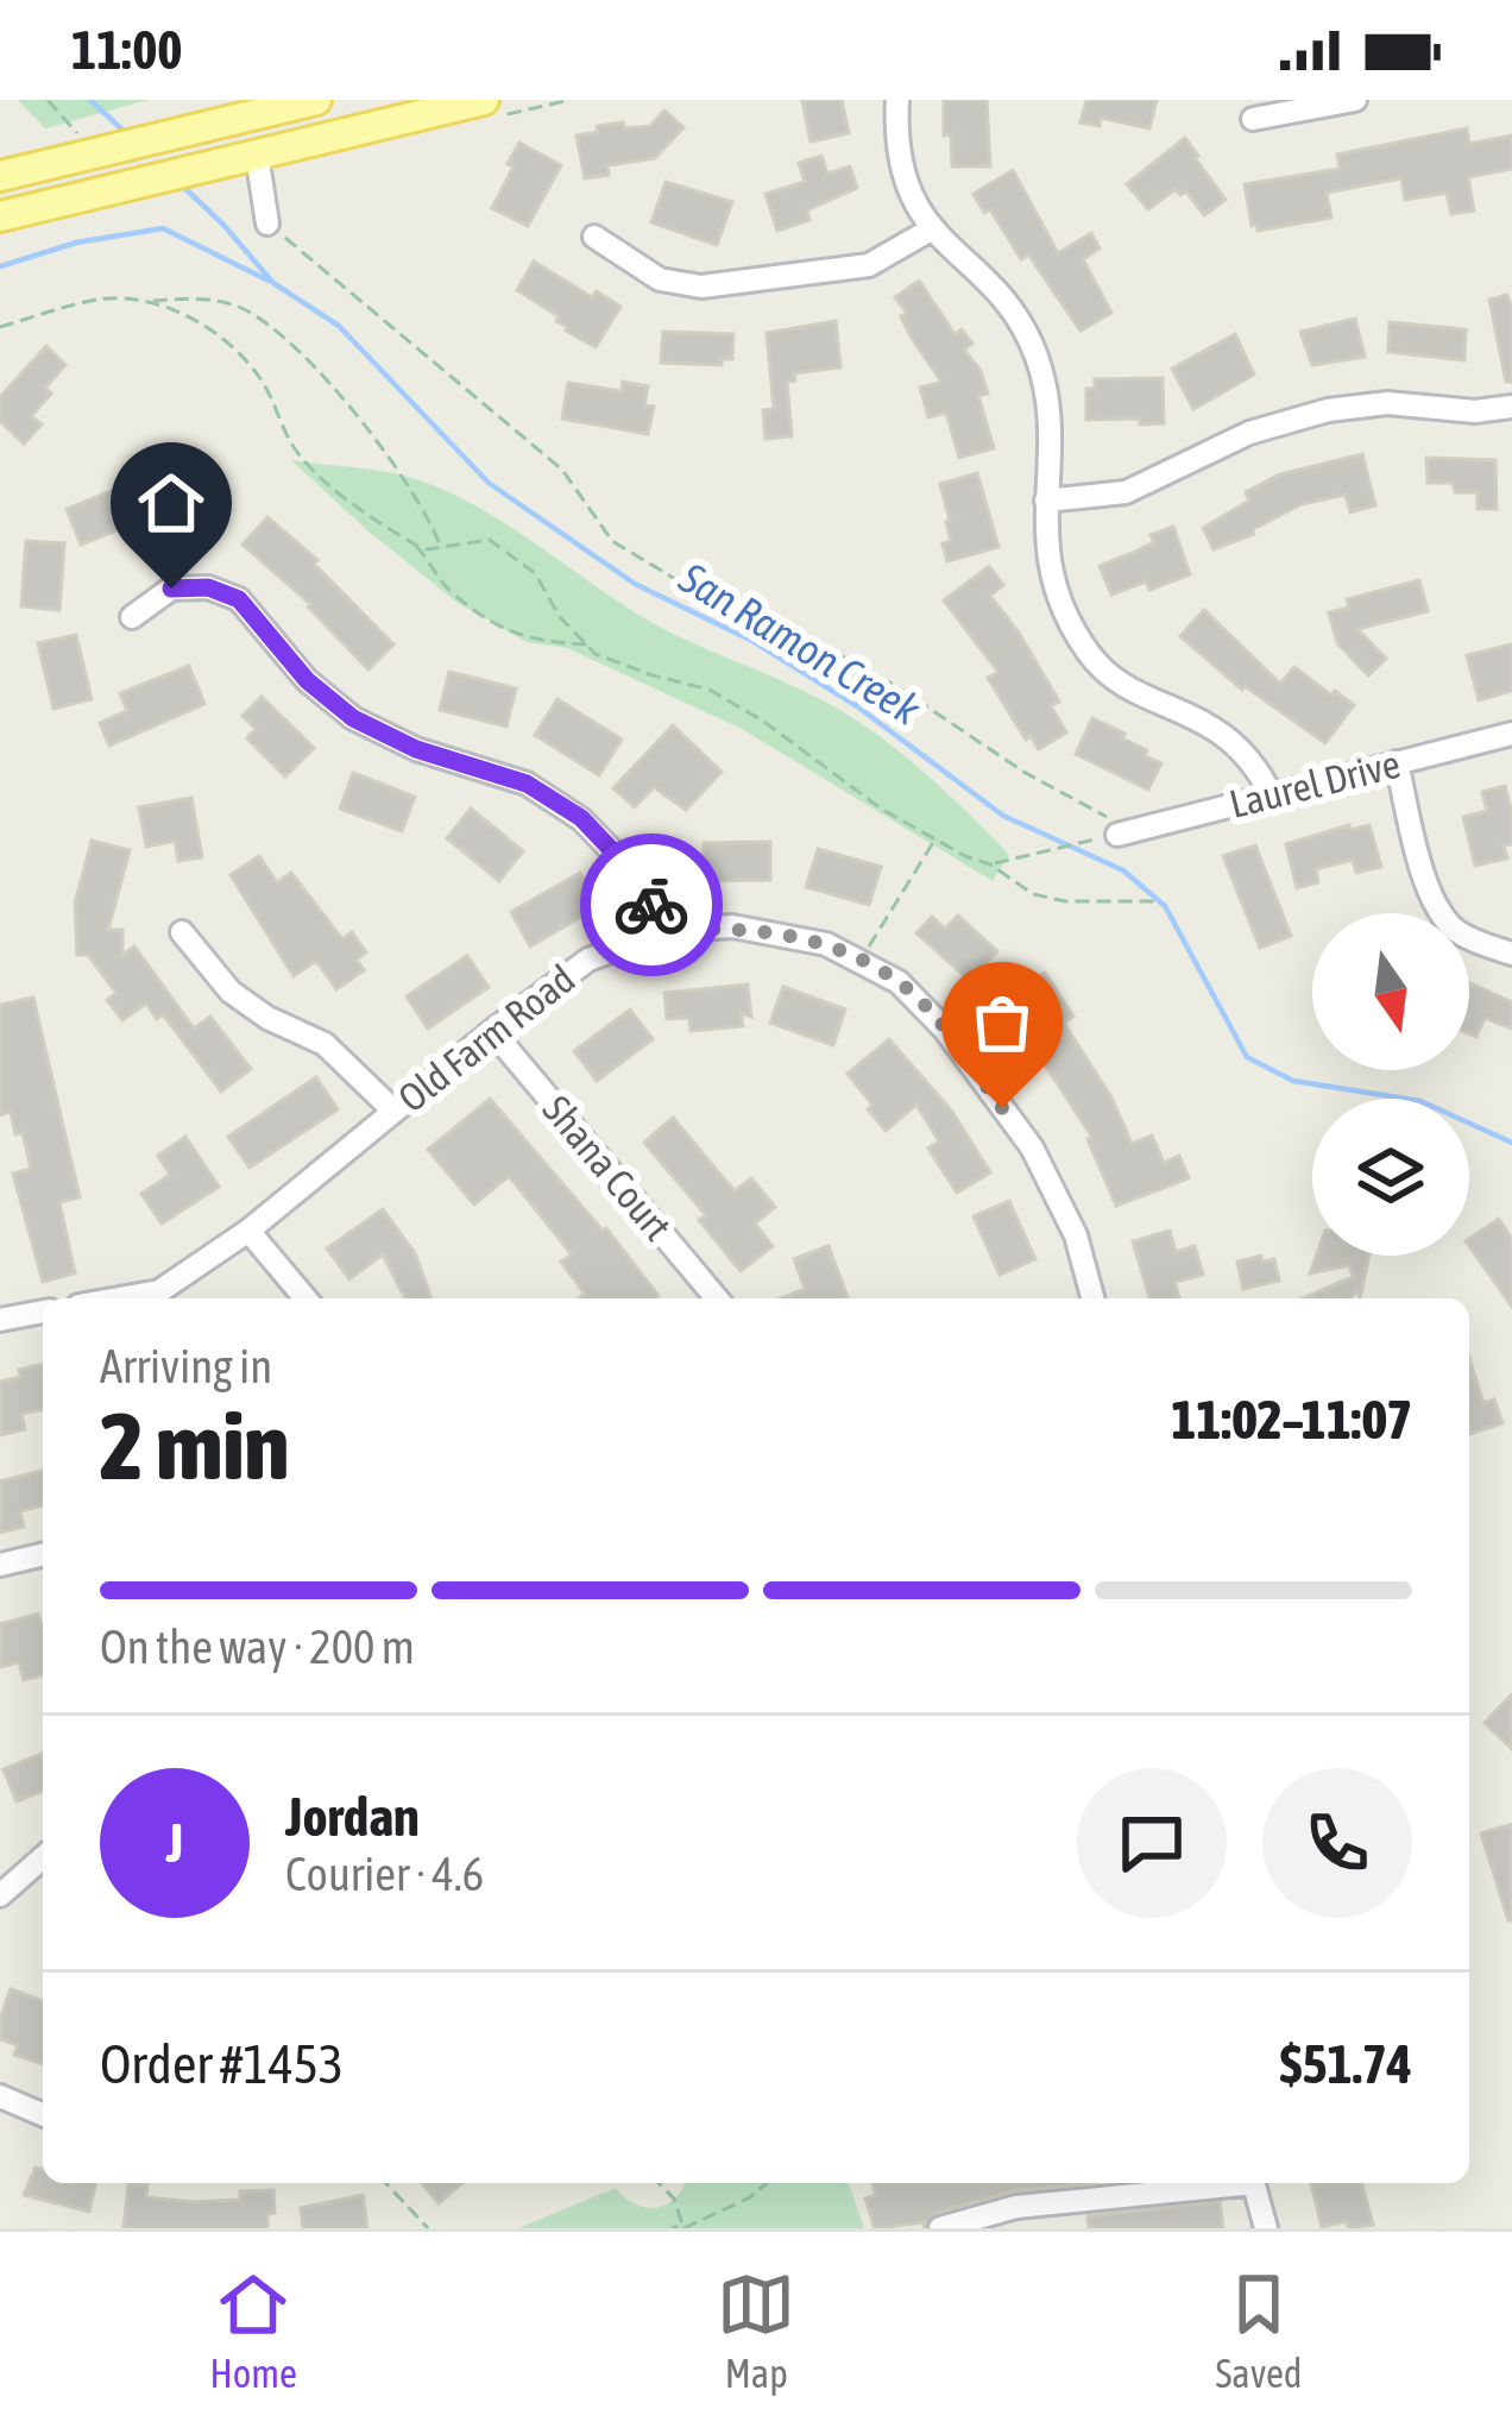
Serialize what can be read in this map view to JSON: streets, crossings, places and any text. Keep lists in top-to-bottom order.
{
  "streets": {
    "street": ["Laurel Drive", "Old Farm Road", "Shana Court"]
  },
  "crossings": [
    ["Old Farm Road", "Shana Court"]
  ],
  "water": ["San Ramon Creek"],
  "north": "bottom",
  "page": {
    "status": "11:00",
    "heading": ["2 min", "Arriving in", "11:02–11:07"],
    "panel": [
      "Jordan",
      "Courier · 4.6",
      "Order #1453",
      "$51.74"
    ],
    "bar": "On the way · 200 m",
    "round": "J",
    "tabs": ["Home", "Map", "Saved"]
  }
}
